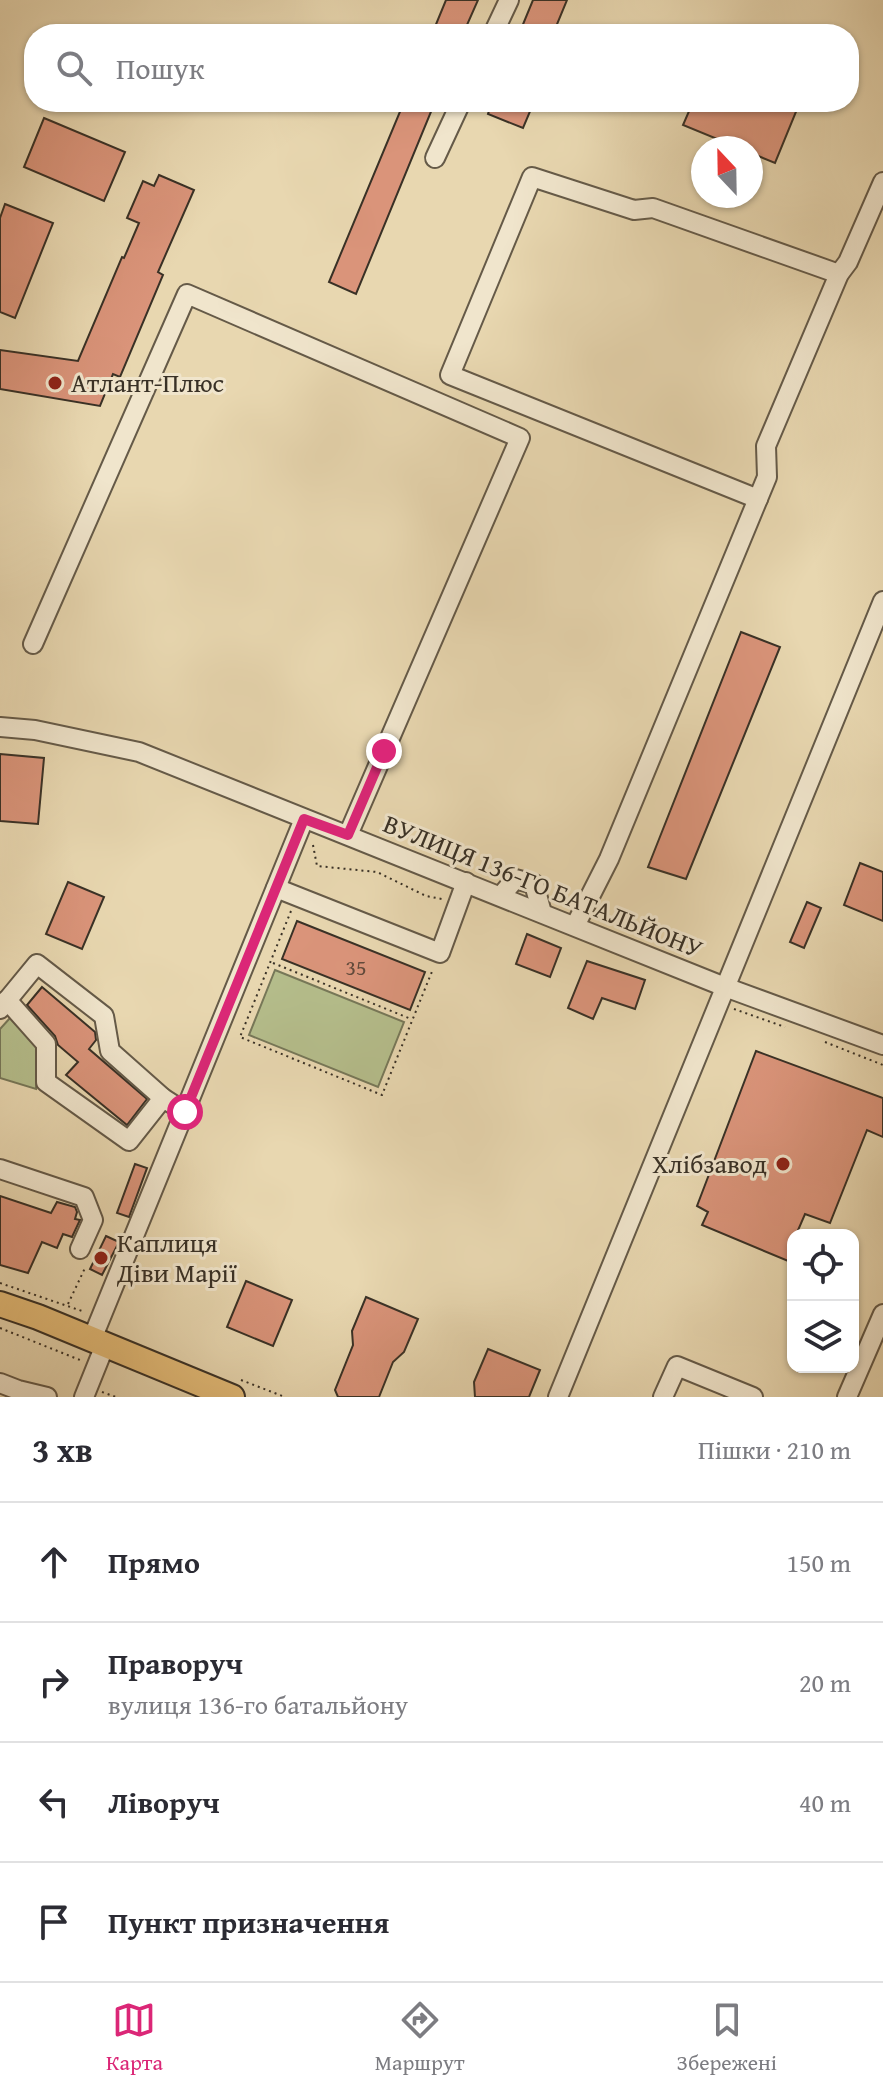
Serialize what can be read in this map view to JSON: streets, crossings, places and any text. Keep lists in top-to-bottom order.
{
  "streets": {
    "street": ["ВУЛИЦЯ 136-ГО БАТАЛЬЙОНУ"]
  },
  "places": ["Атлант-Плюс", "Хлібзавод", "Каплиця Діви Марії"],
  "house_numbers": ["35"],
  "north": "top",
  "page": {
    "search": "Пошук",
    "heading": ["3 хв", "Пішки · 210 m"],
    "list": [
      ["Прямо", "150 m"],
      ["Праворуч", "вулиця 136-го батальйону", "20 m"],
      ["Ліворуч", "40 m"],
      "Пункт призначення"
    ],
    "nav": ["Карта", "Маршрут", "Збережені"]
  }
}
